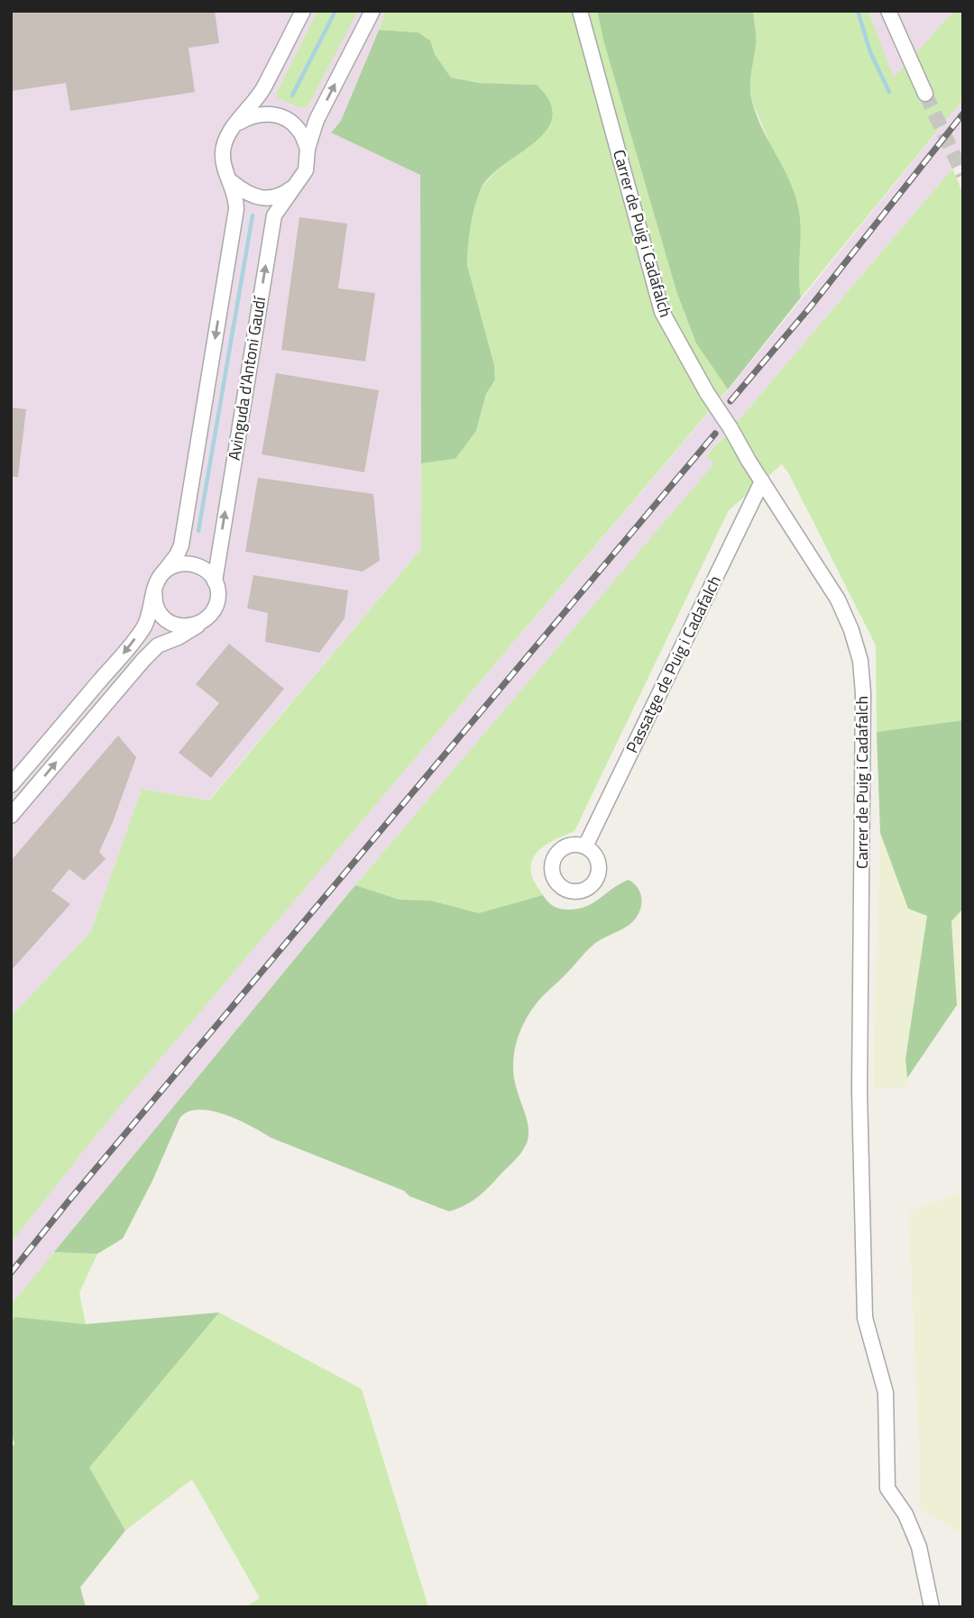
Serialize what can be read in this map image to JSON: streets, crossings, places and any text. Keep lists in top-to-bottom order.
{
  "streets": {
    "street": ["Carrer de Puig i Cadafalch", "Avinguda d'Antoni Gaudí", "Passatge de Puig i Cadafalch"]
  },
  "crossings": [
    ["Carrer de Puig i Cadafalch", "Passatge de Puig i Cadafalch"]
  ]
}
